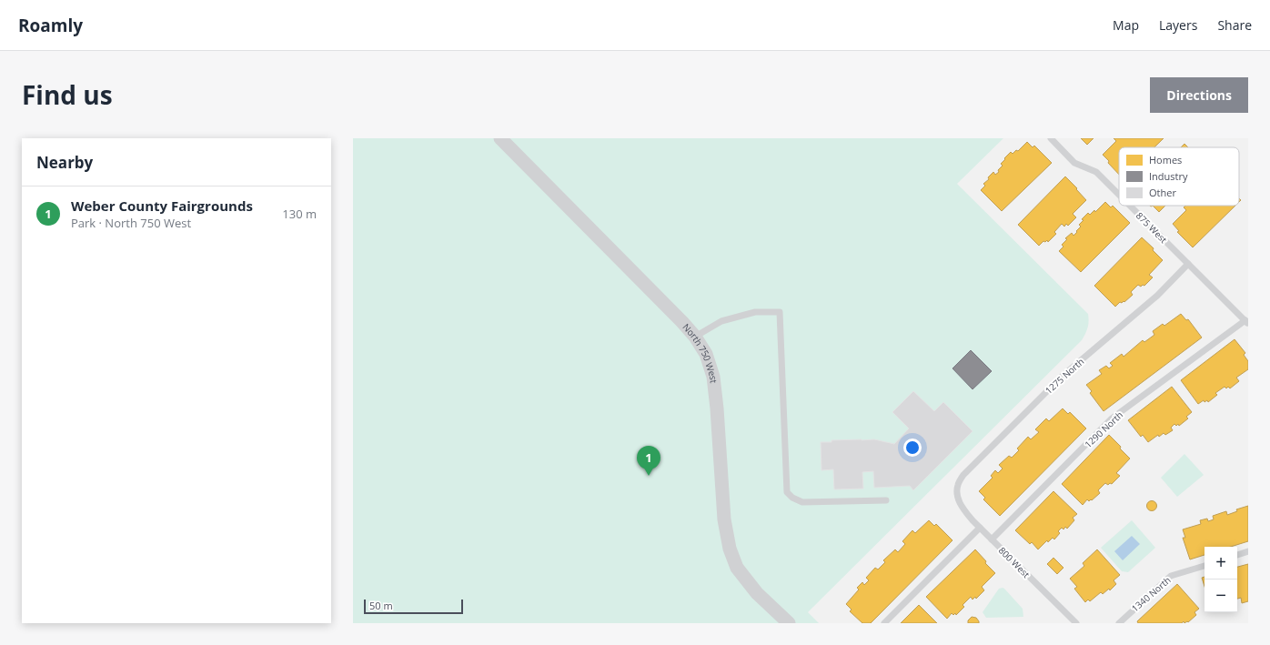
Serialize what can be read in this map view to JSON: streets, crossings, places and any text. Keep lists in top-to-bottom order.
{
  "streets": {
    "street": ["North 750 West"],
    "lane": [
      "875 West",
      "1275 North",
      "1290 North",
      "800 West",
      "1340 North"
    ]
  },
  "crossings": [
    ["875 West", "1275 North"],
    ["875 West", "1290 North"],
    ["1275 North", "800 West"],
    ["1290 North", "800 West"]
  ],
  "legend": ["Homes", "Industry", "Other"],
  "scale_bar": "50 m",
  "page": {
    "header": "Roamly",
    "nav": ["Map", "Layers", "Share"],
    "title": "Find us",
    "buttons": "Directions",
    "heading": "Nearby",
    "list": [
      {
        "mark": "1",
        "name": "Weber County Fairgrounds",
        "note": "Park · North 750 West",
        "value": "130 m"
      }
    ],
    "pins": "1",
    "map_buttons": ["+", "−"],
    "scale": "50 m"
  }
}
